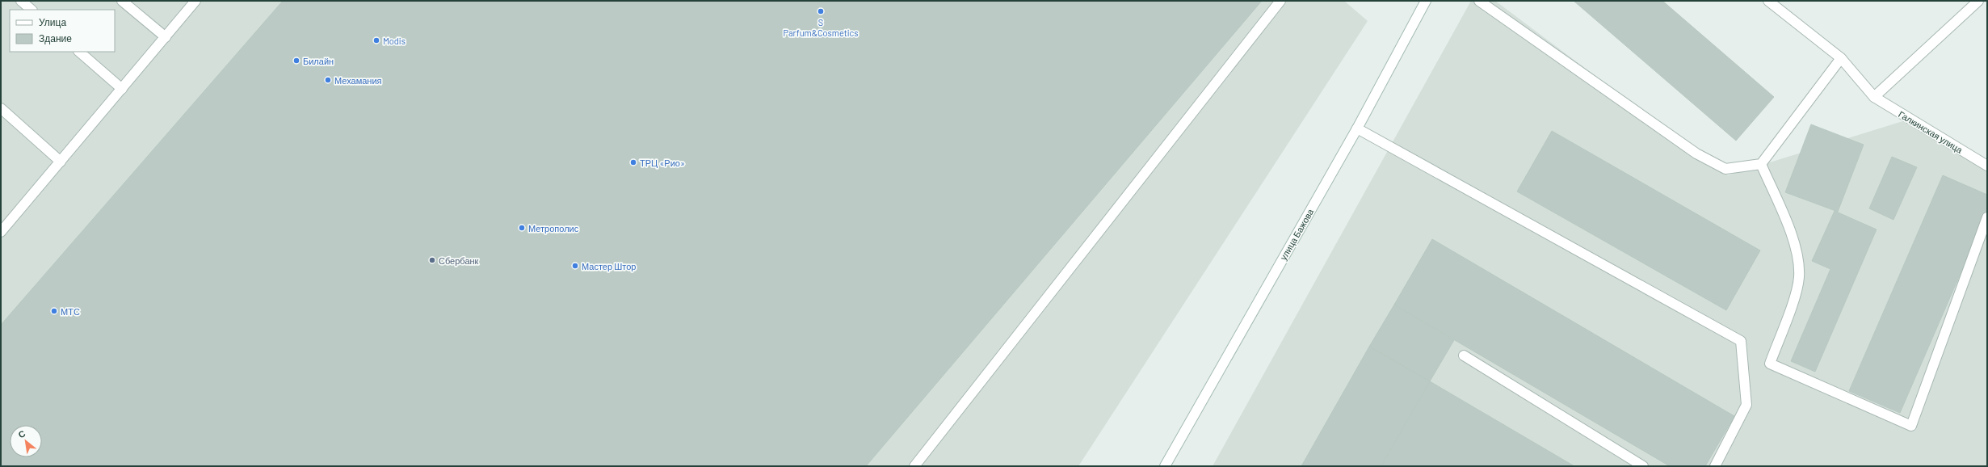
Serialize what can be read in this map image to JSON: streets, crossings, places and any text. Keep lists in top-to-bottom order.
{
  "streets": {
    "main road": ["Галкинская улица", "улица Бажова"]
  },
  "places": [
    "S Parfum&Cosmetics",
    "Modis",
    "Билайн",
    "Мехамания",
    "ТРЦ «Рио»",
    "Метрополис",
    "Сбербанк",
    "Мастер Штор",
    "МТС"
  ],
  "legend": ["Улица", "Здание"],
  "north": "top left"
}
